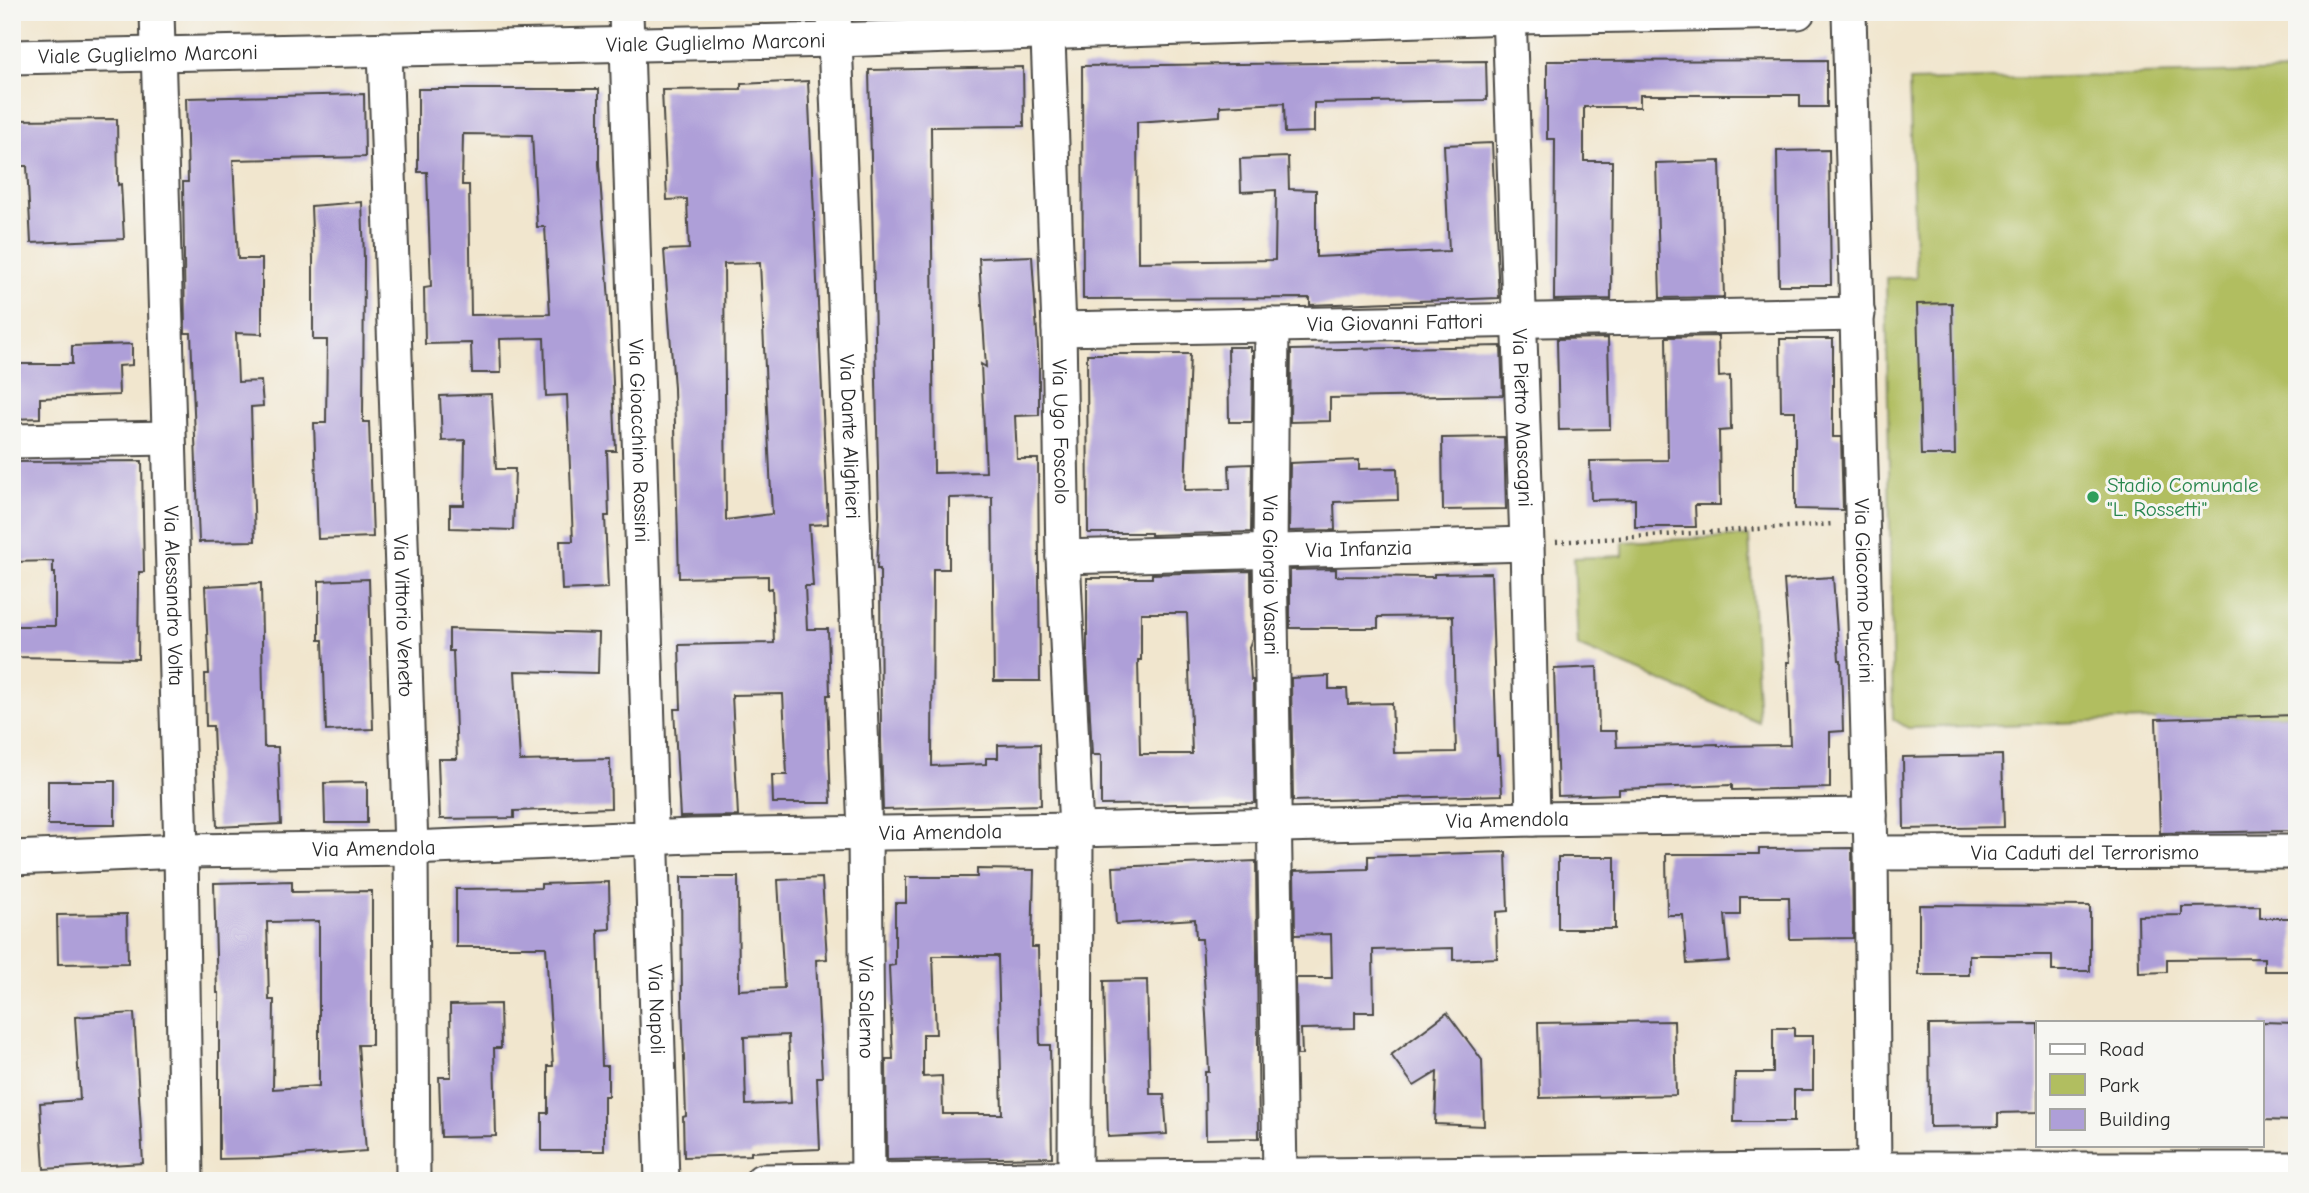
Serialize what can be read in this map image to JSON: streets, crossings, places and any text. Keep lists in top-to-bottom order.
{
  "streets": {
    "street": [
      "Viale Guglielmo Marconi",
      "Via Giovanni Fattori",
      "Via Pietro Mascagni",
      "Via Ugo Foscolo",
      "Via Dante Alighieri",
      "Via Gioacchino Rossini",
      "Via Infanzia",
      "Via Giorgio Vasari",
      "Via Giacomo Puccini",
      "Via Alessandro Volta",
      "Via Vittorio Veneto",
      "Via Amendola",
      "Via Caduti del Terrorismo",
      "Via Salerno",
      "Via Napoli"
    ]
  },
  "crossings": [
    ["Viale Guglielmo Marconi", "Via Pietro Mascagni"],
    ["Viale Guglielmo Marconi", "Via Ugo Foscolo"],
    ["Viale Guglielmo Marconi", "Via Dante Alighieri"],
    ["Viale Guglielmo Marconi", "Via Gioacchino Rossini"],
    ["Viale Guglielmo Marconi", "Via Alessandro Volta"],
    ["Viale Guglielmo Marconi", "Via Vittorio Veneto"],
    ["Via Giovanni Fattori", "Via Pietro Mascagni"],
    ["Via Giovanni Fattori", "Via Ugo Foscolo"],
    ["Via Giovanni Fattori", "Via Giorgio Vasari"],
    ["Via Giovanni Fattori", "Via Giacomo Puccini"],
    ["Via Pietro Mascagni", "Via Infanzia"],
    ["Via Pietro Mascagni", "Via Amendola"],
    ["Via Ugo Foscolo", "Via Infanzia"],
    ["Via Ugo Foscolo", "Via Amendola"],
    ["Via Dante Alighieri", "Via Amendola"],
    ["Via Dante Alighieri", "Via Salerno"],
    ["Via Gioacchino Rossini", "Via Amendola"],
    ["Via Gioacchino Rossini", "Via Napoli"],
    ["Via Infanzia", "Via Giorgio Vasari"],
    ["Via Giorgio Vasari", "Via Amendola"],
    ["Via Giacomo Puccini", "Via Amendola"],
    ["Via Giacomo Puccini", "Via Caduti del Terrorismo"],
    ["Via Alessandro Volta", "Via Amendola"],
    ["Via Vittorio Veneto", "Via Amendola"],
    ["Via Amendola", "Via Salerno"],
    ["Via Amendola", "Via Napoli"]
  ],
  "places": ["Stadio Comunale \"L. Rossetti\""],
  "legend": ["Road", "Park", "Building"]
}
